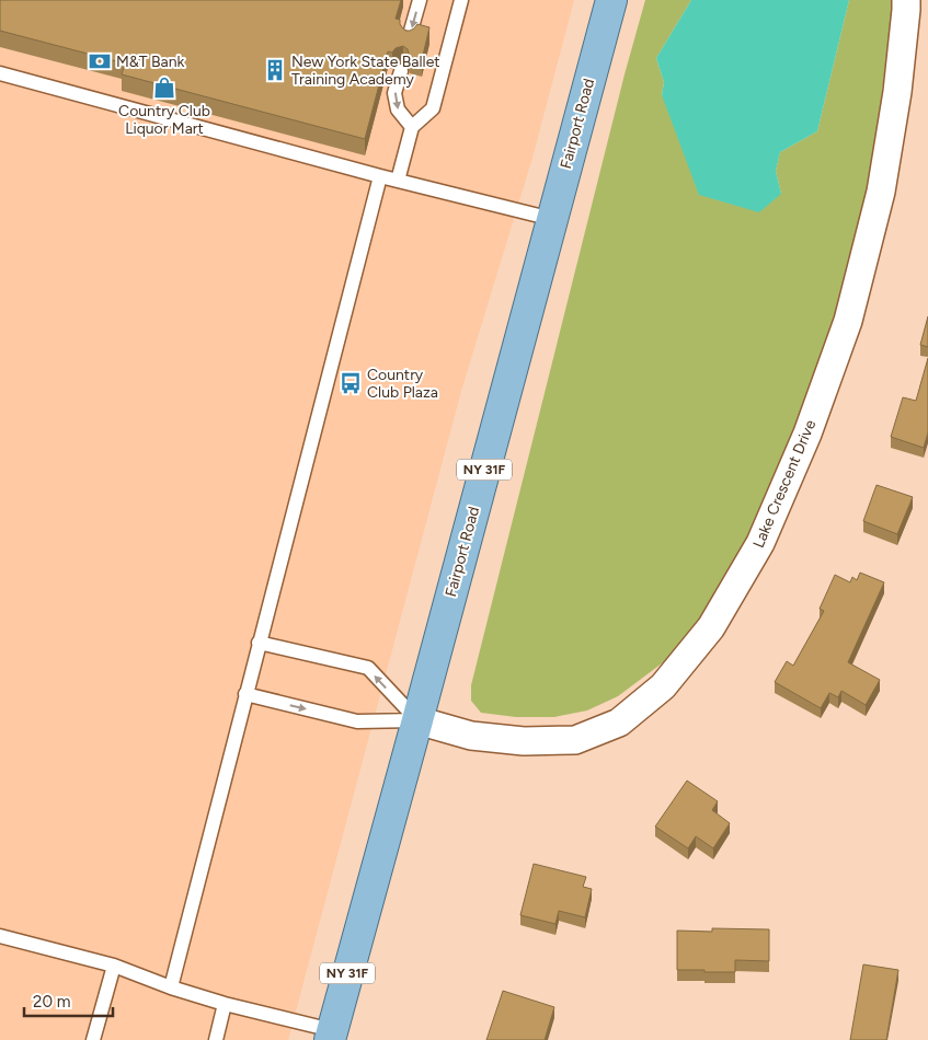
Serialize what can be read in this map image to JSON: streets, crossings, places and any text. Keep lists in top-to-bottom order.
{
  "streets": {
    "main road": ["Fairport Road", "NY 31F"],
    "street": ["Lake Crescent Drive"]
  },
  "crossings": [
    ["Fairport Road", "Lake Crescent Drive"]
  ],
  "places": {
    "bank": ["M&T Bank"],
    "building": ["New York State Ballet Training Academy"],
    "shop": ["Country Club Liquor Mart"],
    "bus stop": ["Country Club Plaza"]
  },
  "scale_bar": "20 m"
}
